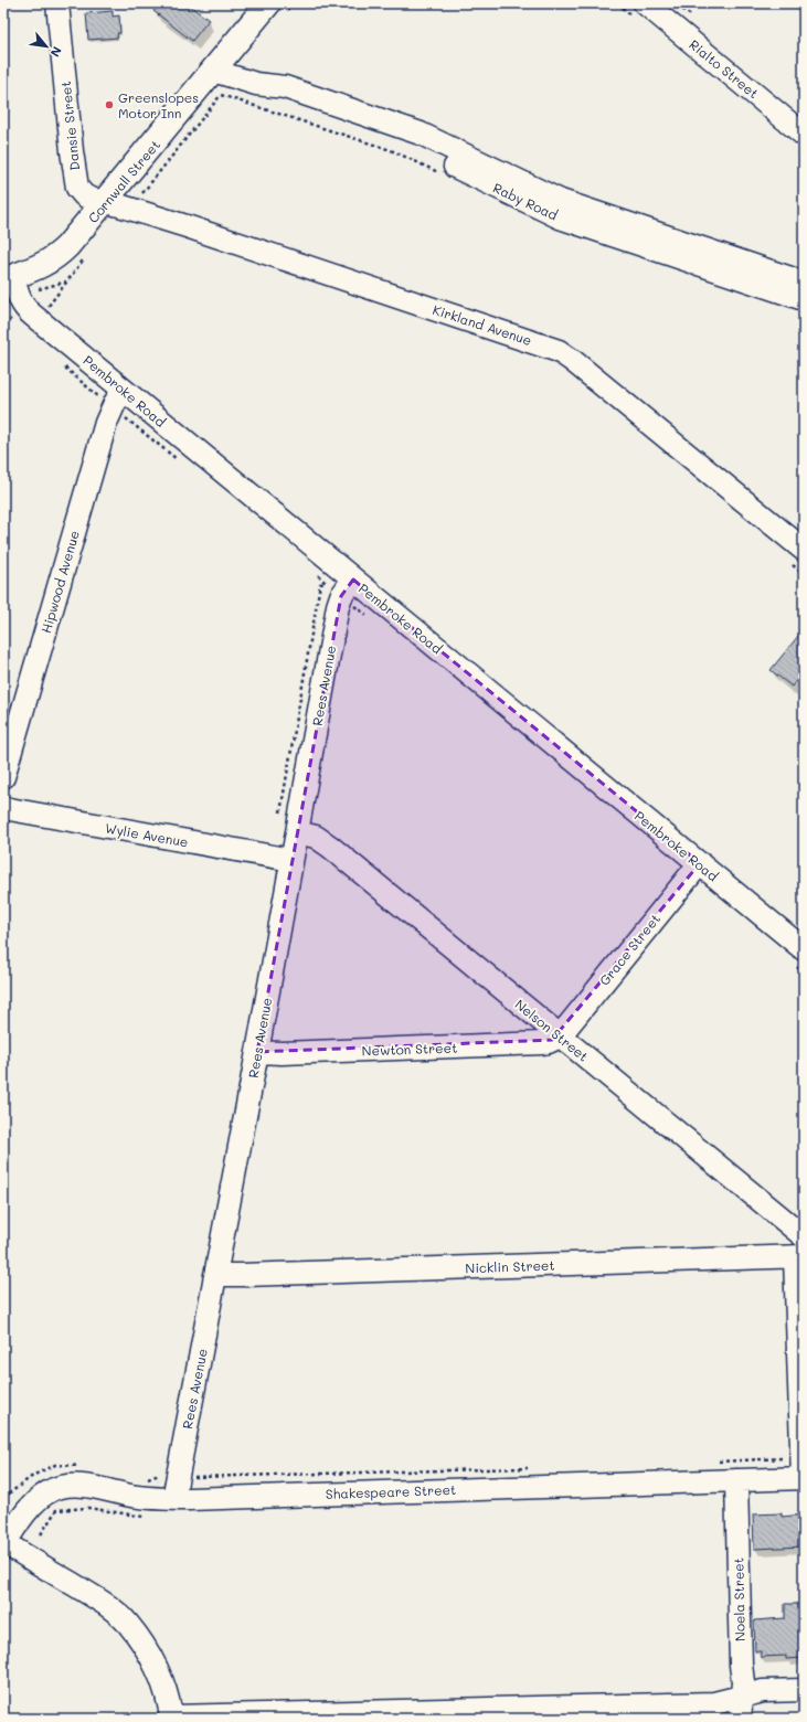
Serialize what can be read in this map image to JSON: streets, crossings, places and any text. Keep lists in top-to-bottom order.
{
  "streets": {
    "main road": ["Cornwall Street"],
    "street": [
      "Rialto Street",
      "Dansie Street",
      "Raby Road",
      "Kirkland Avenue",
      "Pembroke Road",
      "Hipwood Avenue",
      "Rees Avenue",
      "Wylie Avenue",
      "Grace Street",
      "Nelson Street",
      "Newton Street",
      "Nicklin Street",
      "Shakespeare Street",
      "Noela Street"
    ]
  },
  "crossings": [
    ["Dansie Street", "Cornwall Street"],
    ["Dansie Street", "Kirkland Avenue"],
    ["Cornwall Street", "Raby Road"],
    ["Cornwall Street", "Kirkland Avenue"],
    ["Cornwall Street", "Pembroke Road"],
    ["Pembroke Road", "Hipwood Avenue"],
    ["Pembroke Road", "Rees Avenue"],
    ["Pembroke Road", "Grace Street"],
    ["Rees Avenue", "Wylie Avenue"],
    ["Rees Avenue", "Nelson Street"],
    ["Rees Avenue", "Newton Street"],
    ["Rees Avenue", "Nicklin Street"],
    ["Rees Avenue", "Shakespeare Street"],
    ["Grace Street", "Nelson Street"],
    ["Grace Street", "Newton Street"],
    ["Nelson Street", "Newton Street"],
    ["Shakespeare Street", "Noela Street"]
  ],
  "places": ["Greenslopes Motor Inn"],
  "north": "bottom right"
}
